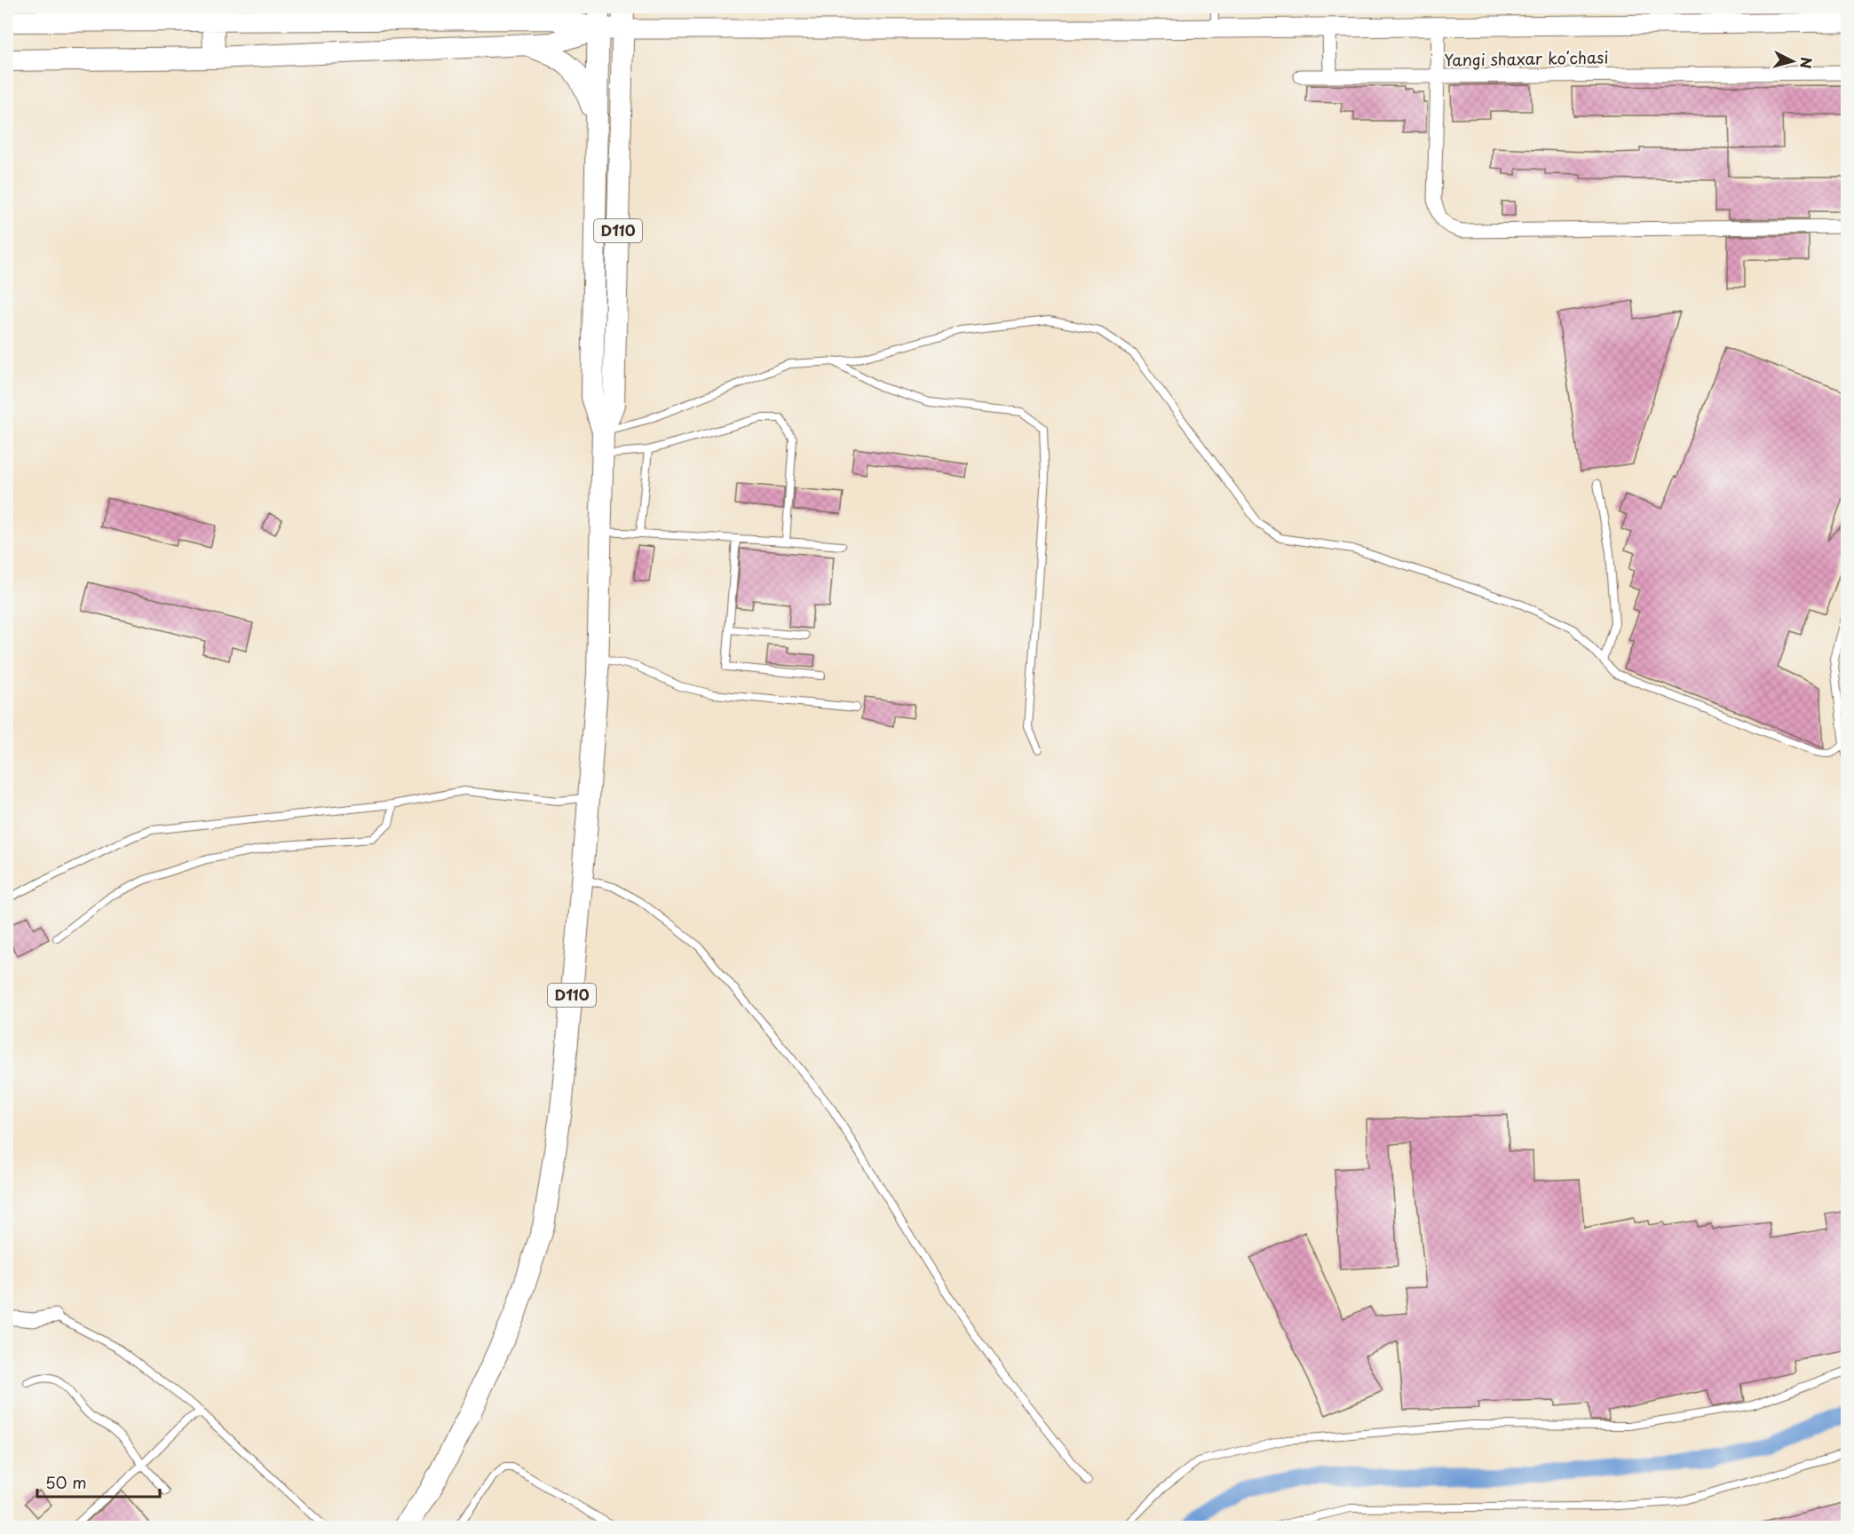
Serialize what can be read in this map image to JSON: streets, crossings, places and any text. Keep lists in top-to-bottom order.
{
  "streets": {
    "main road": ["D110"],
    "street": ["Yangi shaxar koʻchasi"]
  },
  "scale_bar": "50 m",
  "north": "right"
}
